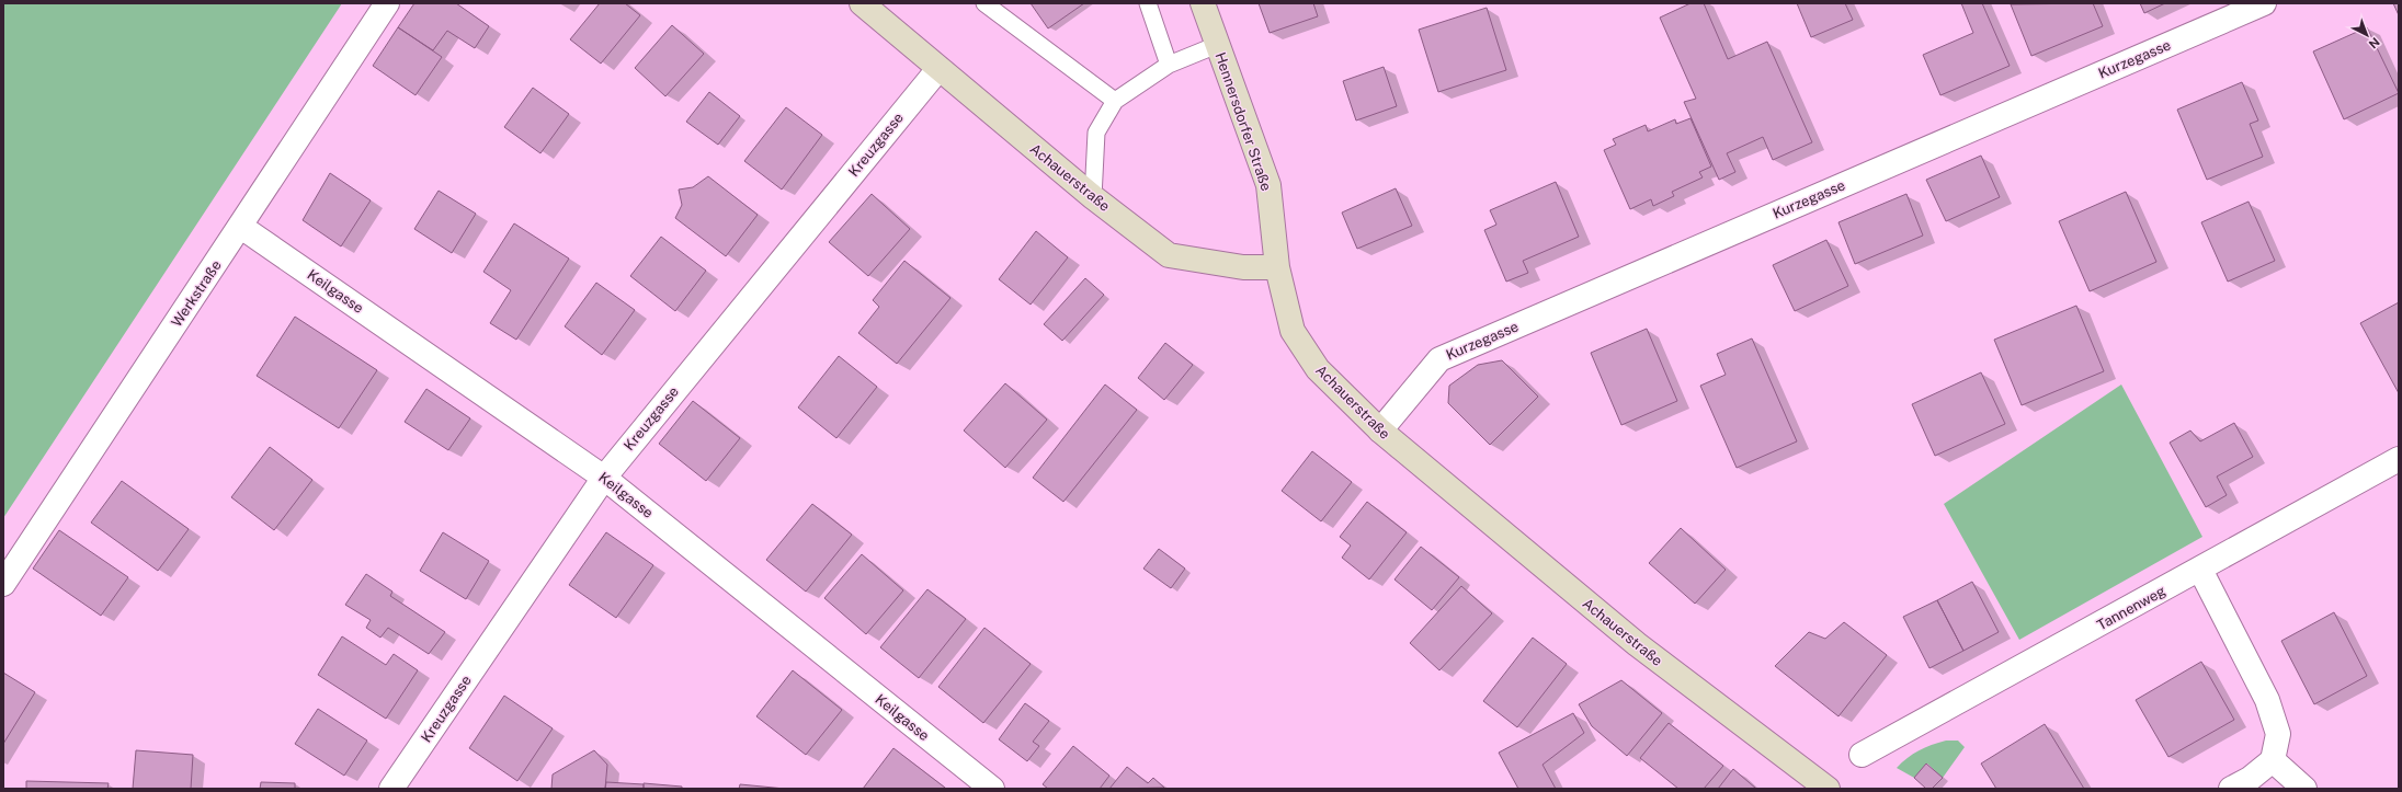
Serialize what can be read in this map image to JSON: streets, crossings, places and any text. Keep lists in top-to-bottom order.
{
  "streets": {
    "street": [
      "Kurzegasse",
      "Hennersdorfer Straße",
      "Kreuzgasse",
      "Achauerstraße",
      "Keilgasse",
      "Werkstraße",
      "Tannenweg"
    ]
  },
  "crossings": [
    ["Kurzegasse", "Achauerstraße"],
    ["Hennersdorfer Straße", "Achauerstraße"],
    ["Kreuzgasse", "Achauerstraße"],
    ["Kreuzgasse", "Keilgasse"],
    ["Keilgasse", "Werkstraße"]
  ],
  "north": "bottom right"
}
